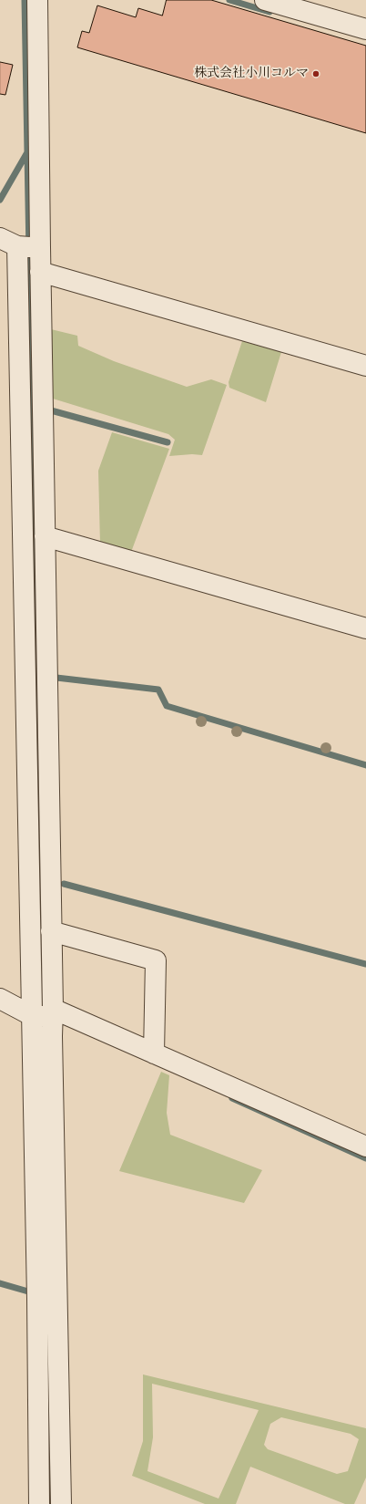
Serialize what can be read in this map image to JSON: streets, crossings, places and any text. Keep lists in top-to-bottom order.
{
  "places": ["株式会社小川コルマ"]
}
